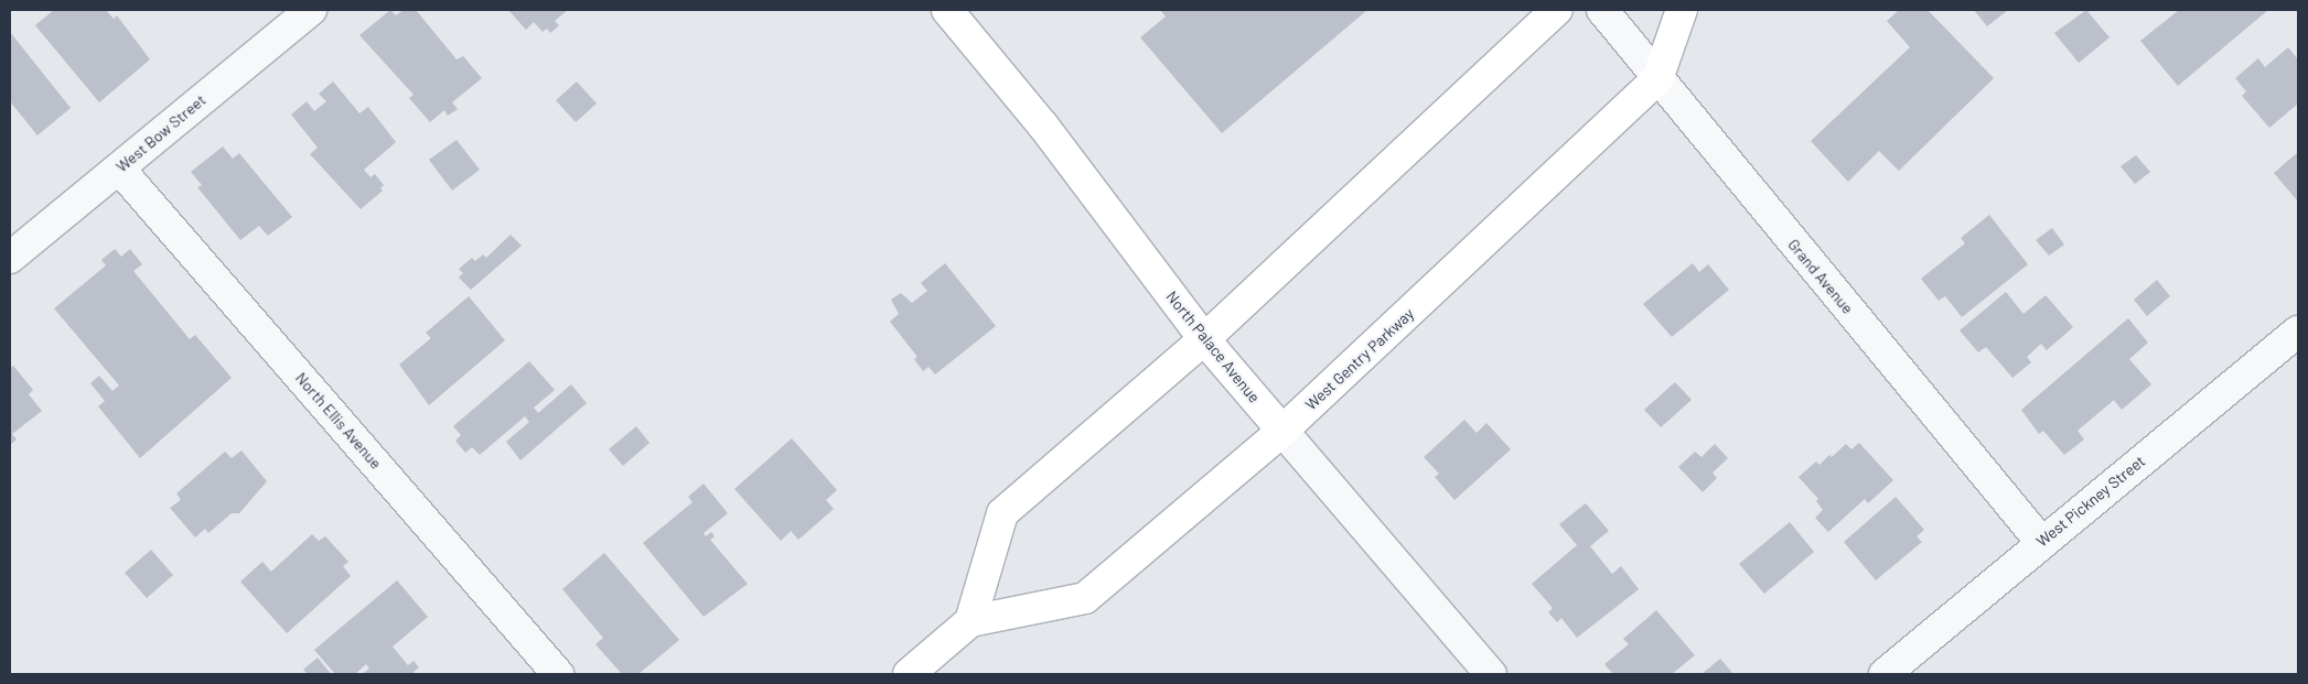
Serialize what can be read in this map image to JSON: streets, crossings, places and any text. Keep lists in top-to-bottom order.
{
  "streets": {
    "main road": ["North Palace Avenue", "West Gentry Parkway"],
    "street": [
      "West Bow Street",
      "Grand Avenue",
      "North Ellis Avenue",
      "West Pickney Street"
    ]
  },
  "crossings": [
    ["West Bow Street", "North Ellis Avenue"],
    ["Grand Avenue", "West Gentry Parkway"],
    ["Grand Avenue", "West Pickney Street"],
    ["North Palace Avenue", "West Gentry Parkway"]
  ]
}
